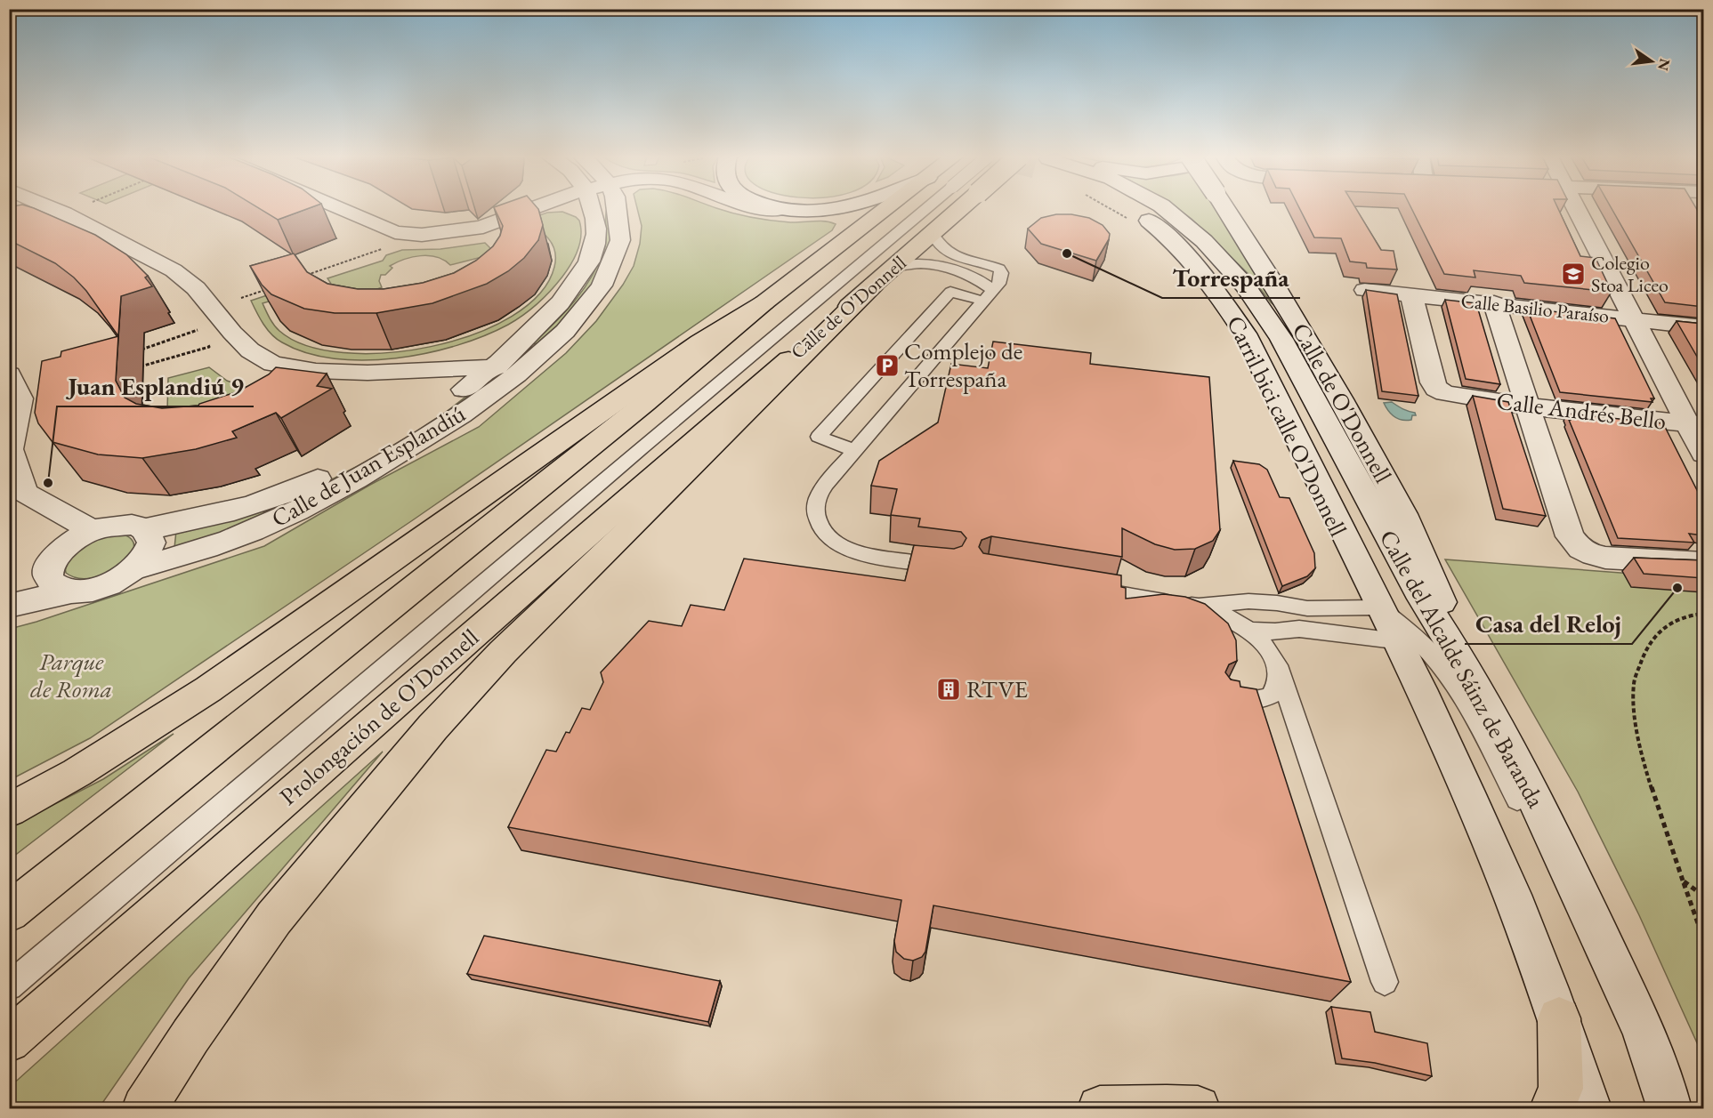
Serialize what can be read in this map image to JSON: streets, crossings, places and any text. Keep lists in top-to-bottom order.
{
  "streets": {
    "main road": ["Calle de O'Donnell", "Prolongación de O'Donnell"],
    "street": [
      "Calle Basilio Paraíso",
      "Calle Andrés Bello",
      "Calle de Juan Esplandiú",
      "Calle del Alcalde Sáinz de Baranda"
    ]
  },
  "crossings": [
    ["Calle de O'Donnell", "Calle del Alcalde Sáinz de Baranda"],
    ["Calle de O'Donnell", "Prolongación de O'Donnell"],
    ["Calle Basilio Paraíso", "Calle Andrés Bello"]
  ],
  "parks": ["Parque de Roma"],
  "places": {
    "other": ["Torrespaña", "Juan Esplandiú 9", "Casa del Reloj"],
    "school or university": ["Colegio Stoa Liceo"],
    "parking": ["Complejo de Torrespaña"],
    "building": ["RTVE"]
  },
  "north": "right"
}
